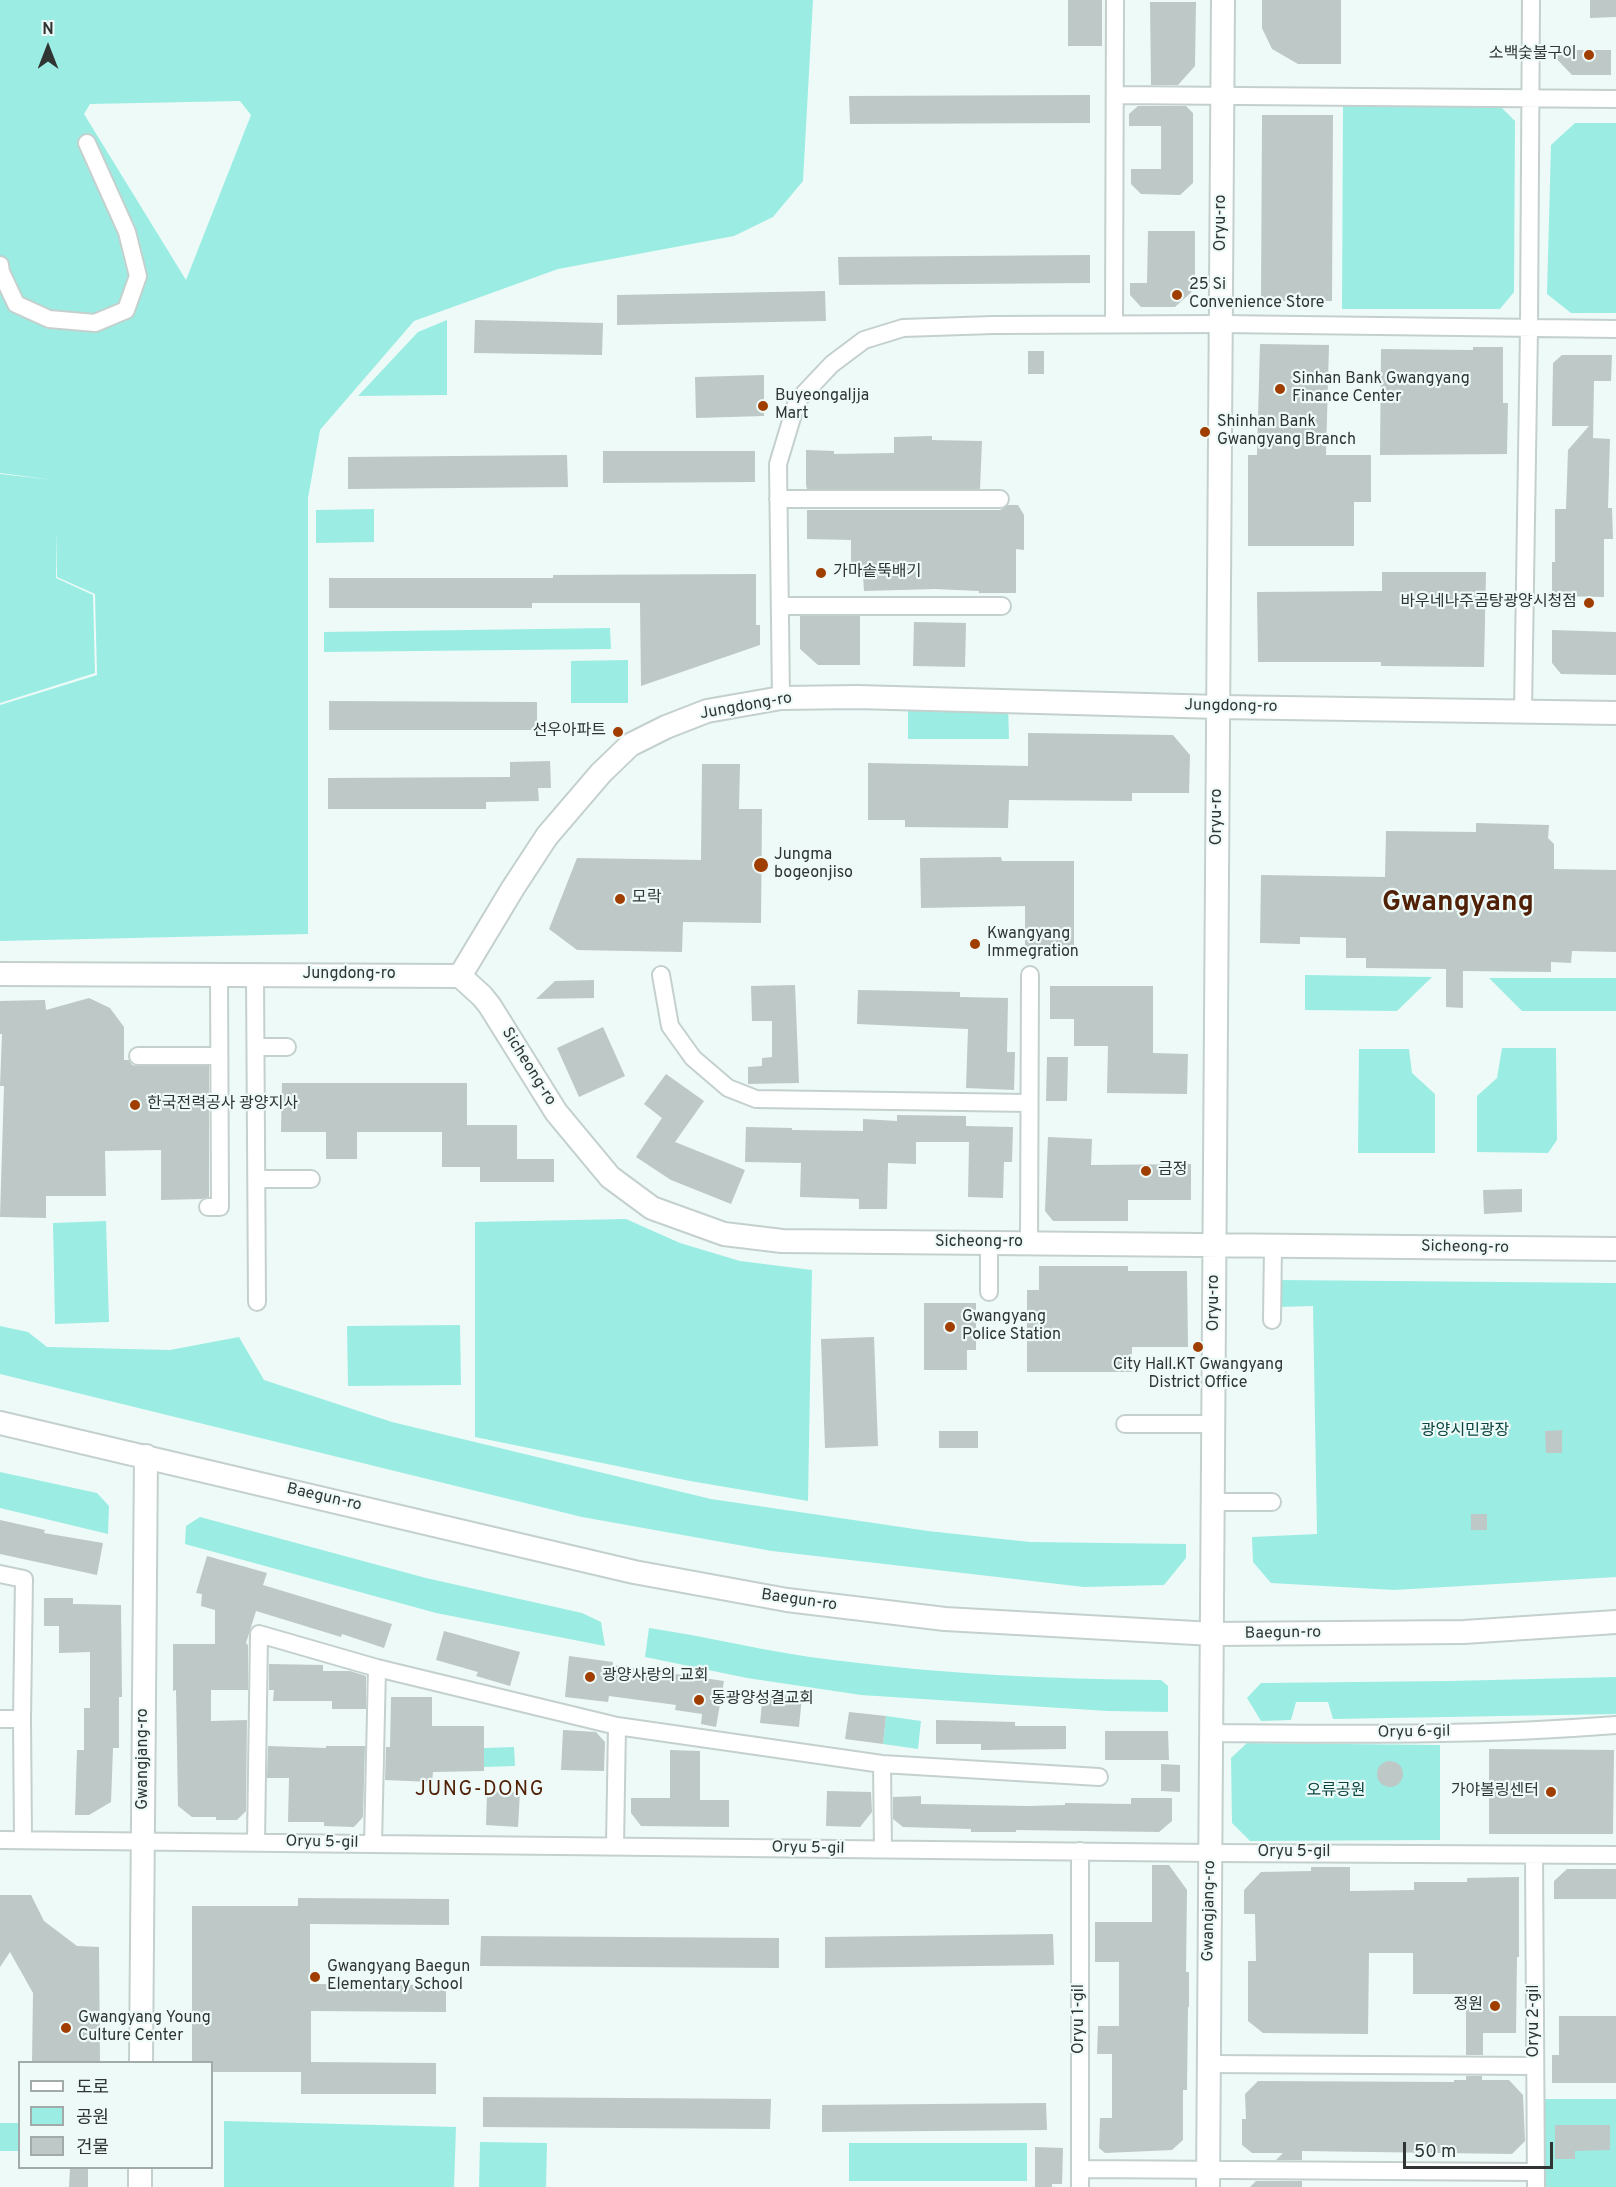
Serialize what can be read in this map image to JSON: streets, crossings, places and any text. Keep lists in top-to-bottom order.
{
  "streets": {
    "street": [
      "Oryu-ro",
      "Jungdong-ro",
      "Sicheong-ro",
      "Baegun-ro",
      "Oryu 6-gil",
      "Gwangjang-ro",
      "Oryu 5-gil",
      "Oryu 1-gil",
      "Oryu 2-gil"
    ]
  },
  "crossings": [
    ["Oryu-ro", "Jungdong-ro"],
    ["Oryu-ro", "Sicheong-ro"],
    ["Oryu-ro", "Baegun-ro"],
    ["Oryu-ro", "Gwangjang-ro"],
    ["Jungdong-ro", "Sicheong-ro"],
    ["Baegun-ro", "Gwangjang-ro"],
    ["Oryu 6-gil", "Gwangjang-ro"],
    ["Gwangjang-ro", "Oryu 5-gil"],
    ["Oryu 5-gil", "Oryu 1-gil"],
    ["Oryu 5-gil", "Oryu 2-gil"]
  ],
  "districts": ["Gwangyang", "JUNG-DONG"],
  "parks": ["광양시민광장", "오류공원"],
  "places": [
    "소백숯불구이",
    "25 Si Convenience Store",
    "Sinhan Bank Gwangyang Finance Center",
    "Buyeongaljja Mart",
    "Shinhan Bank Gwangyang Branch",
    "가마솥뚝배기",
    "바우네나주곰탕광양시청점",
    "선우아파트",
    "Jungma bogeonjiso",
    "모락",
    "Kwangyang Immegration",
    "한국전력공사 광양지사",
    "금정",
    "Gwangyang Police Station",
    "City Hall.KT Gwangyang District Office",
    "광양사랑의 교회",
    "동광양성결교회",
    "가야볼링센터",
    "Gwangyang Baegun Elementary School",
    "정원",
    "Gwangyang Young Culture Center"
  ],
  "legend": ["도로", "공원", "건물"],
  "scale_bar": "50 m",
  "north": "top"
}
